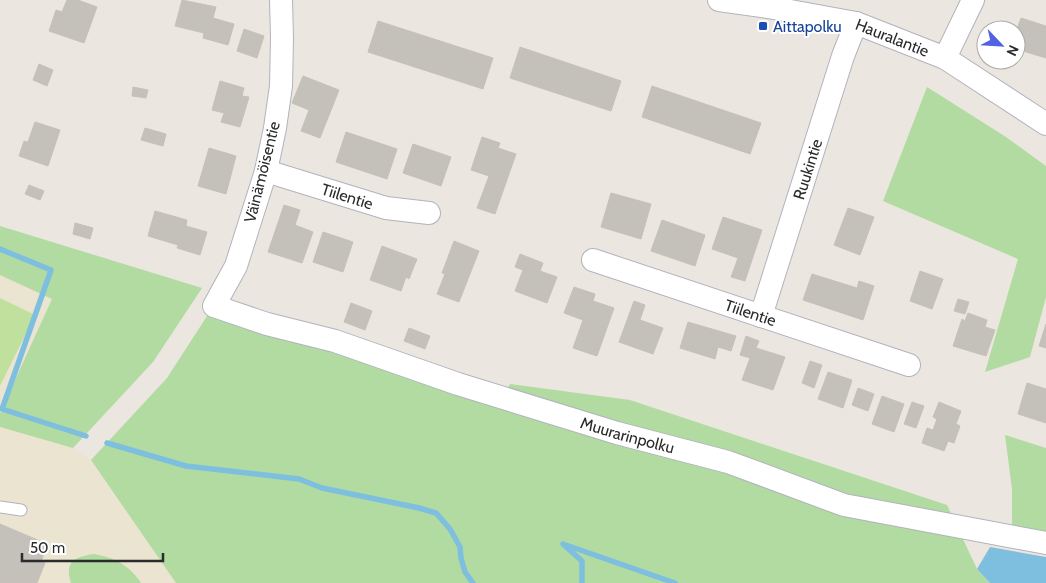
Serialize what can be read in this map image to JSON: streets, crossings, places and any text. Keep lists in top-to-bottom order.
{
  "streets": {
    "street": [
      "Hauralantie",
      "Ruukintie",
      "Väinämöisentie",
      "Tiilentie",
      "Muurarinpolku"
    ]
  },
  "crossings": [
    ["Hauralantie", "Ruukintie"],
    ["Ruukintie", "Tiilentie"],
    ["Väinämöisentie", "Tiilentie"],
    ["Väinämöisentie", "Muurarinpolku"]
  ],
  "places": {
    "transit": ["Aittapolku"]
  },
  "scale_bar": "50 m",
  "north": "bottom right"
}
